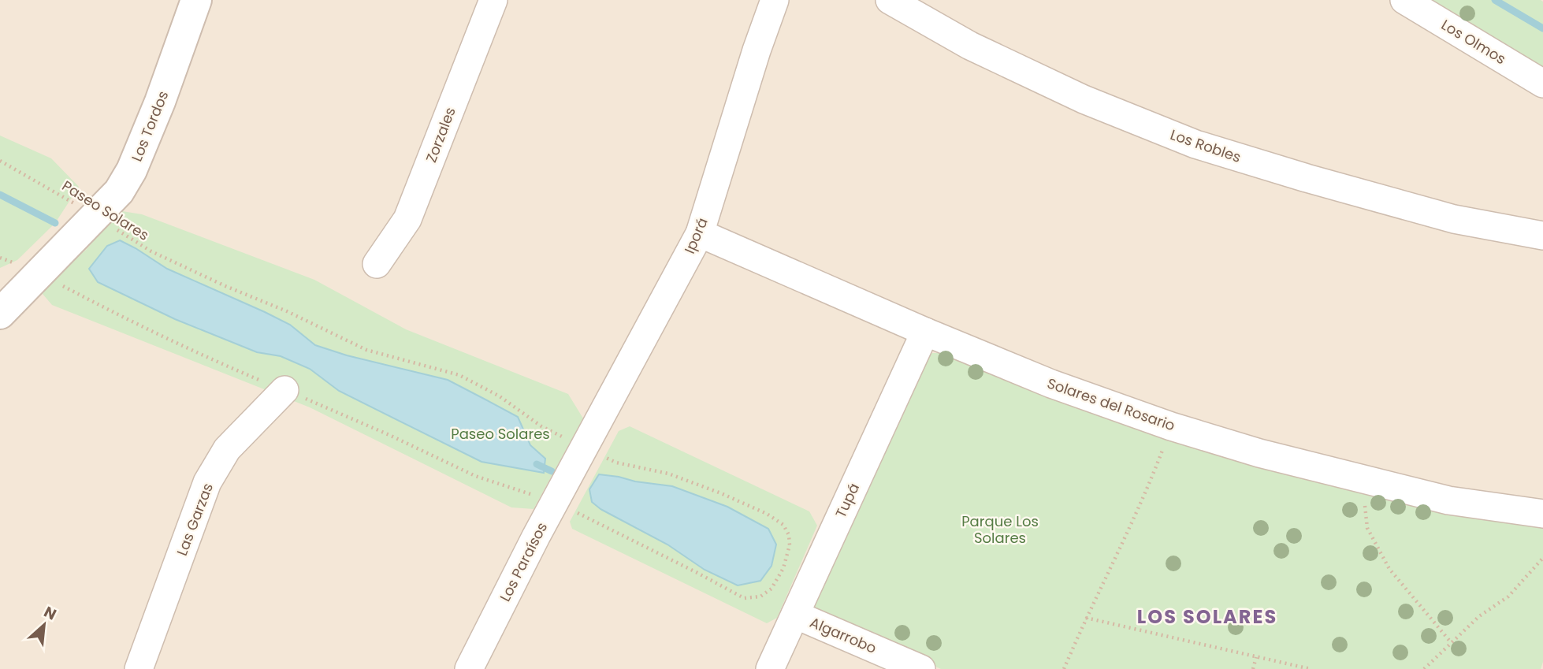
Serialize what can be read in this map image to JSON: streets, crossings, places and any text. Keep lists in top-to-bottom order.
{
  "streets": {
    "street": [
      "Los Olmos",
      "Los Tordos",
      "Zorzales",
      "Los Robles",
      "Iporá",
      "Solares del Rosario",
      "Tupá",
      "Las Garzas",
      "Los Paraísos",
      "Algarrobo"
    ],
    "path": ["Paseo Solares"]
  },
  "crossings": [
    ["Los Tordos", "Paseo Solares"],
    ["Paseo Solares", "Iporá"],
    ["Paseo Solares", "Las Garzas"],
    ["Paseo Solares", "Los Paraísos"],
    ["Iporá", "Solares del Rosario"],
    ["Iporá", "Los Paraísos"],
    ["Solares del Rosario", "Tupá"],
    ["Tupá", "Algarrobo"]
  ],
  "districts": ["LOS SOLARES"],
  "parks": ["Paseo Solares", "Parque Los Solares"],
  "north": "top right"
}
